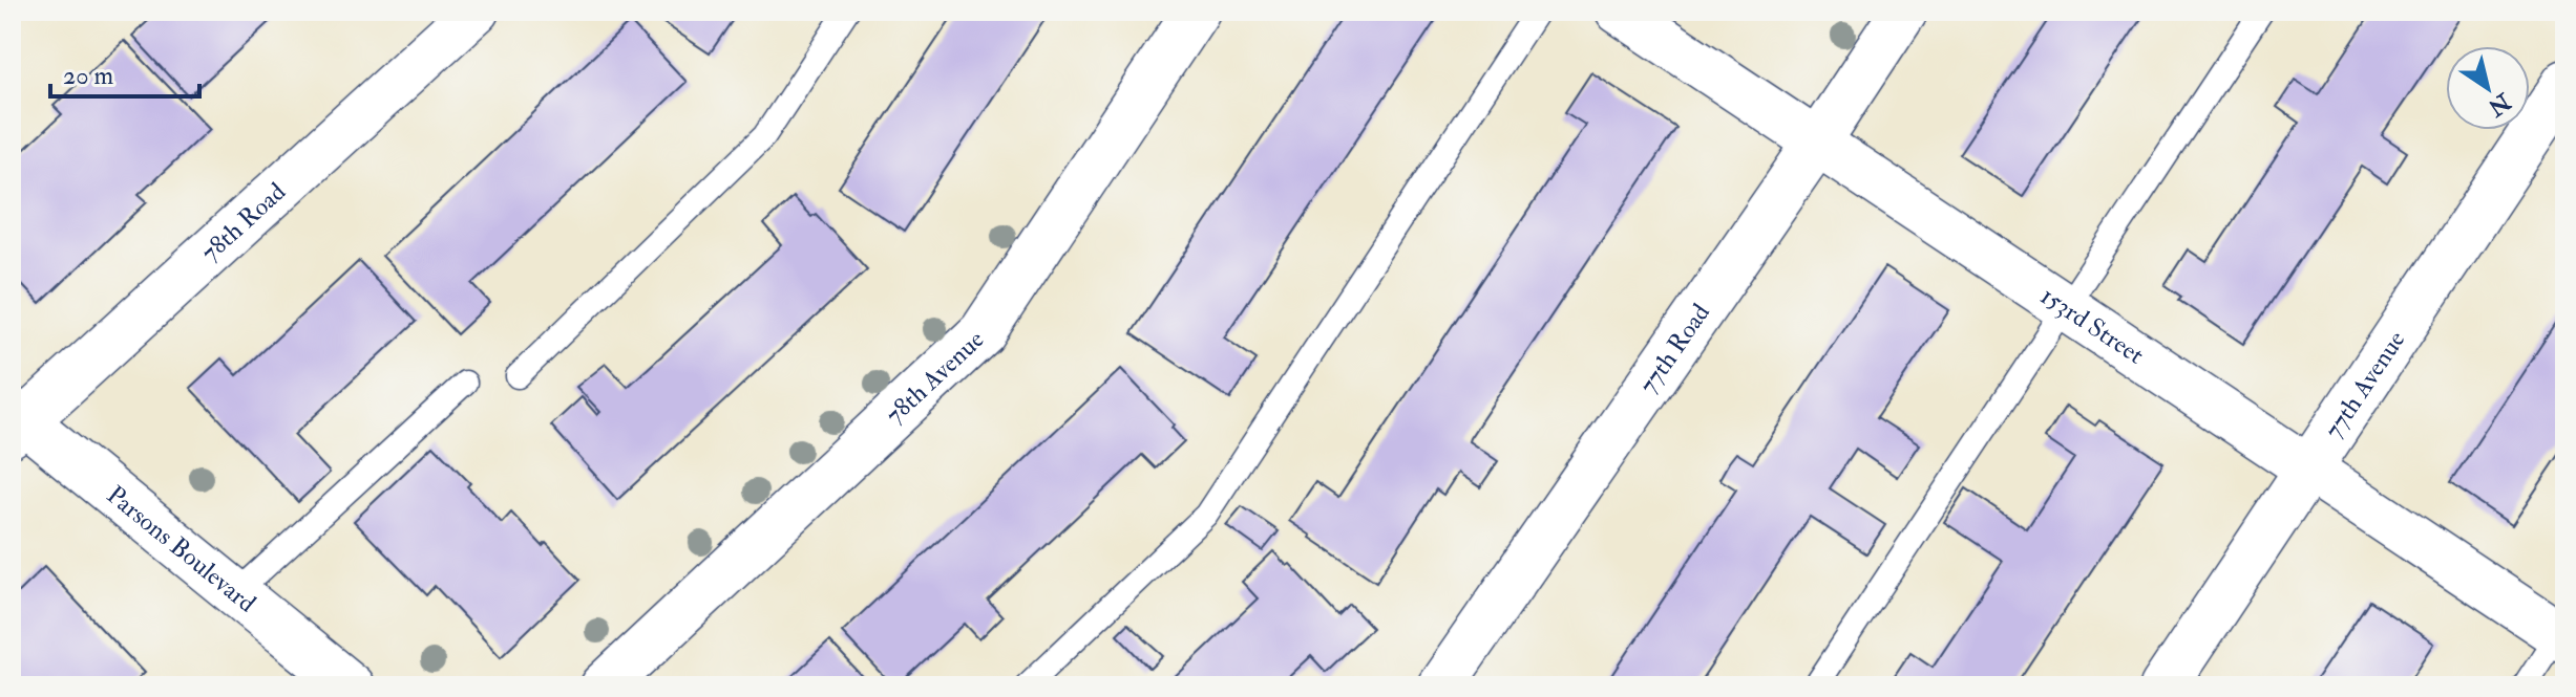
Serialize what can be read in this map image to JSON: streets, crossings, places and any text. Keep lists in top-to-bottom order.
{
  "streets": {
    "street": [
      "78th Road",
      "153rd Street",
      "77th Road",
      "78th Avenue",
      "77th Avenue",
      "Parsons Boulevard"
    ]
  },
  "crossings": [
    ["78th Road", "Parsons Boulevard"],
    ["153rd Street", "77th Road"],
    ["153rd Street", "77th Avenue"]
  ],
  "scale_bar": "20 m",
  "north": "bottom right"
}
